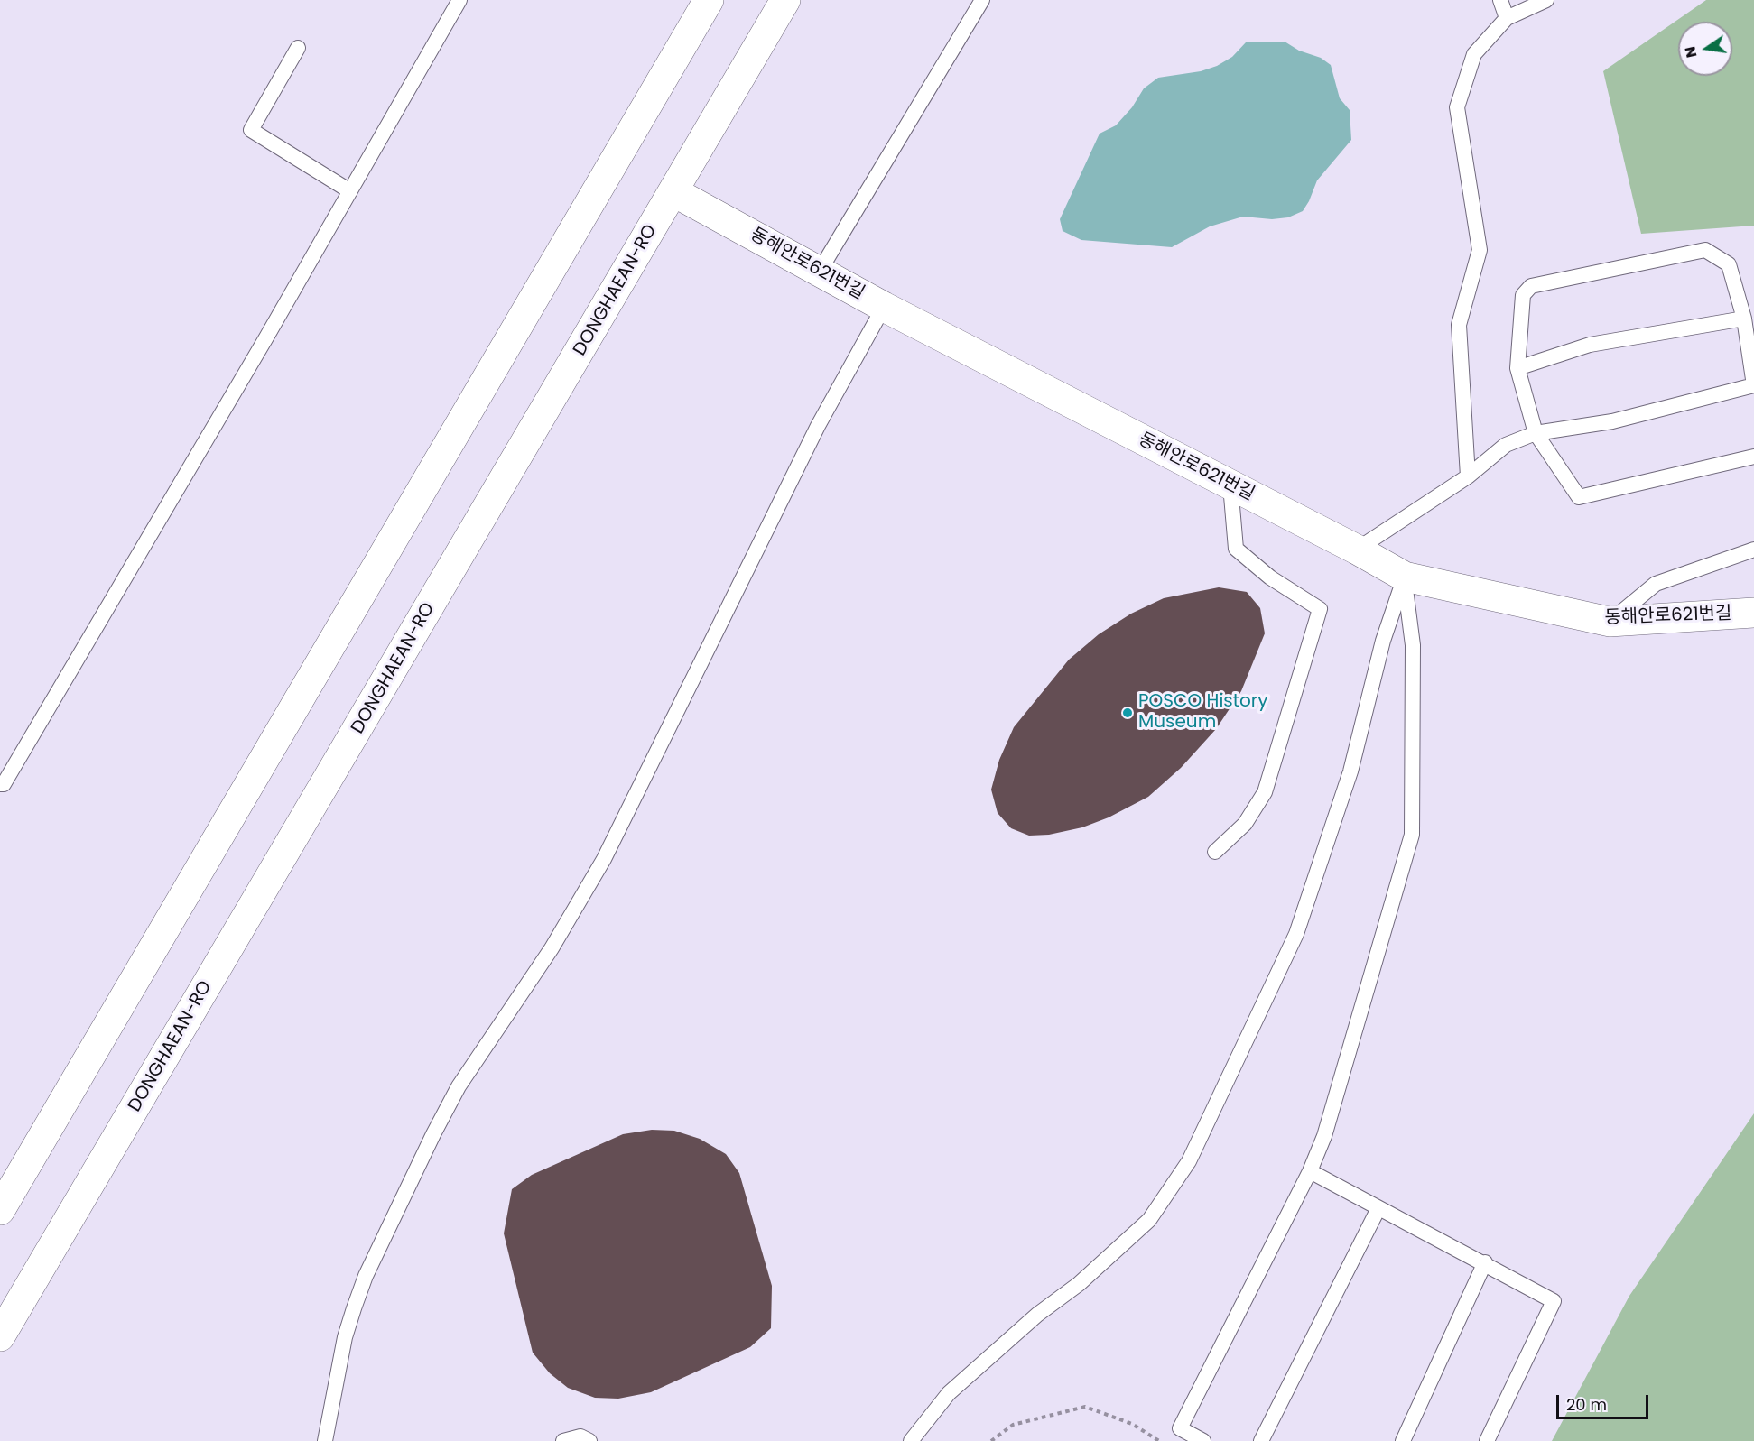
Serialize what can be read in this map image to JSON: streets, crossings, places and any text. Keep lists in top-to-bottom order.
{
  "streets": {
    "main road": ["동해안로621번길", "DONGHAEAN-RO"]
  },
  "crossings": [
    ["동해안로621번길", "DONGHAEAN-RO"]
  ],
  "places": ["POSCO History Museum"],
  "scale_bar": "20 m",
  "north": "left"
}
